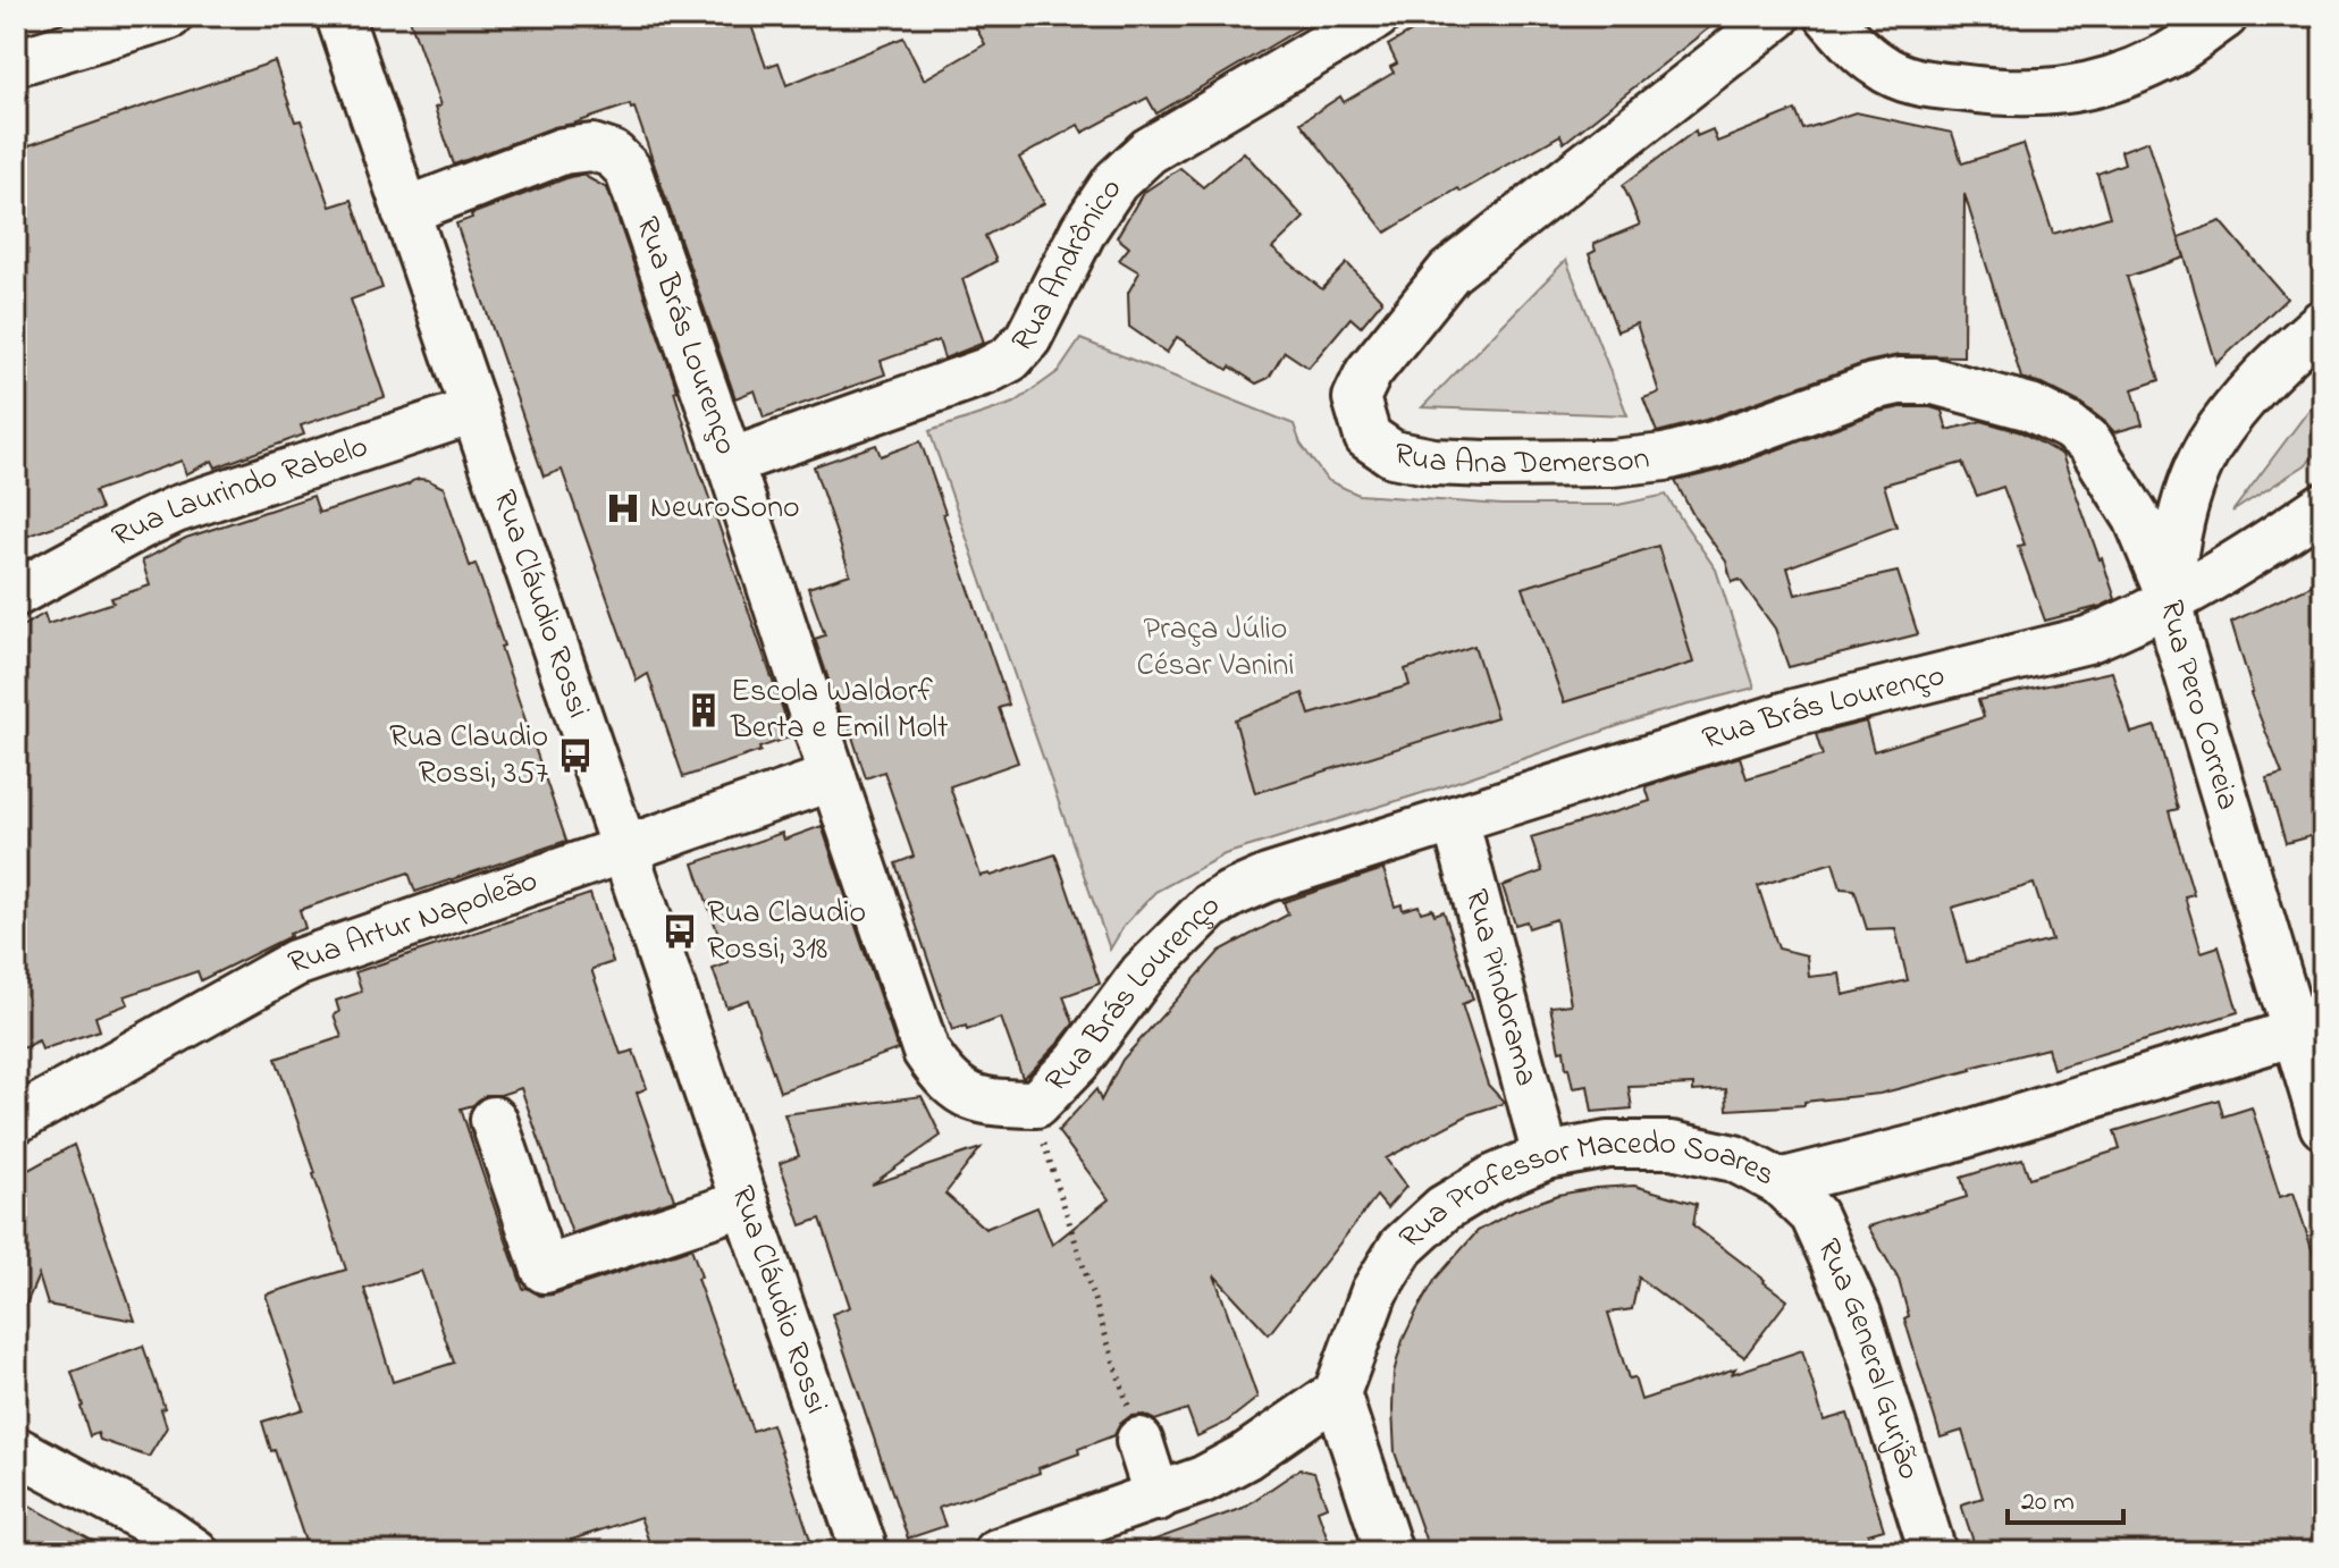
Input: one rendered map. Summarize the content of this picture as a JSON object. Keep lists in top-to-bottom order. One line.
{"streets":{"street":["Rua Andrônico","Rua Brás Lourenço","Rua Ana Demerson","Rua Laurindo Rabelo","Rua Cláudio Rossi","Rua Pero Correia","Rua Artur Napoleão","Rua Pindorama","Rua Professor Macedo Soares","Rua General Gurjão"]},"crossings":[["Rua Andrônico","Rua Brás Lourenço"],["Rua Brás Lourenço","Rua Ana Demerson"],["Rua Brás Lourenço","Rua Cláudio Rossi"],["Rua Brás Lourenço","Rua Pero Correia"],["Rua Brás Lourenço","Rua Artur Napoleão"],["Rua Brás Lourenço","Rua Pindorama"],["Rua Ana Demerson","Rua Pero Correia"],["Rua Laurindo Rabelo","Rua Cláudio Rossi"],["Rua Cláudio Rossi","Rua Artur Napoleão"],["Rua Pero Correia","Rua Professor Macedo Soares"],["Rua Pindorama","Rua Professor Macedo Soares"],["Rua Professor Macedo Soares","Rua General Gurjão"]],"parks":["Praça Júlio César Vanini"],"places":{"hospital":["NeuroSono"],"building":["Escola Waldorf Berta e Emil Molt"],"bus stop":["Rua Claudio Rossi, 357","Rua Claudio Rossi, 318"]},"scale_bar":"20 m"}
